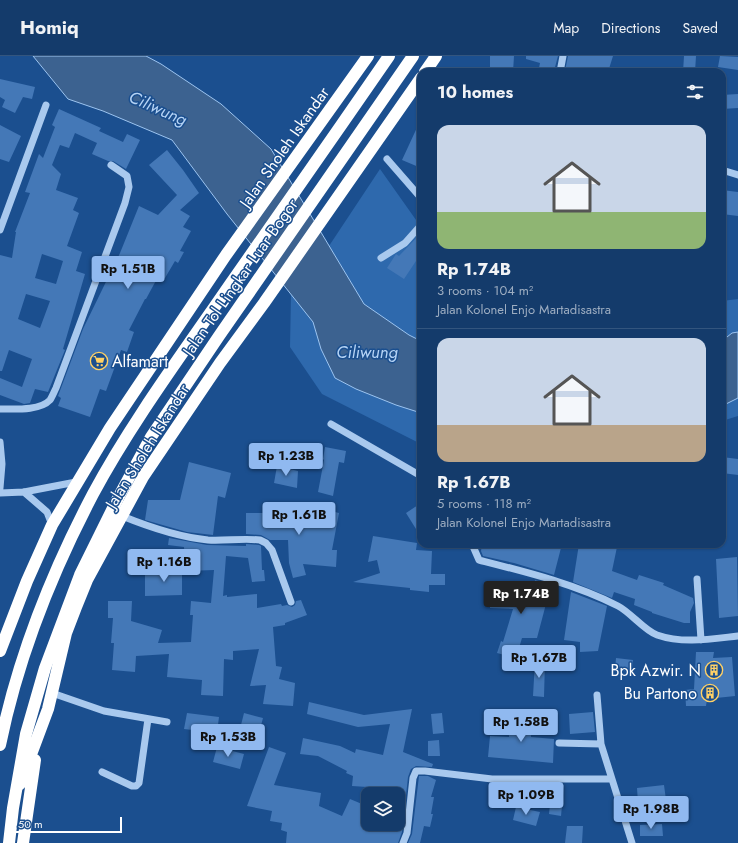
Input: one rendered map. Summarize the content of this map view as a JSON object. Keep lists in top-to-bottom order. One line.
{"streets":{"highway":["Jalan Sholeh Iskandar","Jalan Tol Lingkar Luar Bogor"]},"water":["Ciliwung"],"places":{"supermarket":["Alfamart"],"building":["Bpk Azwir. N","Bu Partono"]},"scale_bar":"50 m","page":{"header":"Homiq","nav":["Map","Directions","Saved"],"heading":"10 homes","list":[{"name":"Rp 1.74B","note":"3 rooms · 104 m² · Jalan Kolonel Enjo Martadisastra"},{"name":"Rp 1.67B","note":"5 rooms · 118 m² · Jalan Kolonel Enjo Martadisastra"}],"price":["Rp 1.51B","Rp 1.23B","Rp 1.61B","Rp 1.16B","Rp 1.74B","Rp 1.67B","Rp 1.58B","Rp 1.53B","Rp 1.09B","Rp 1.98B"],"scale":"50 m"}}
